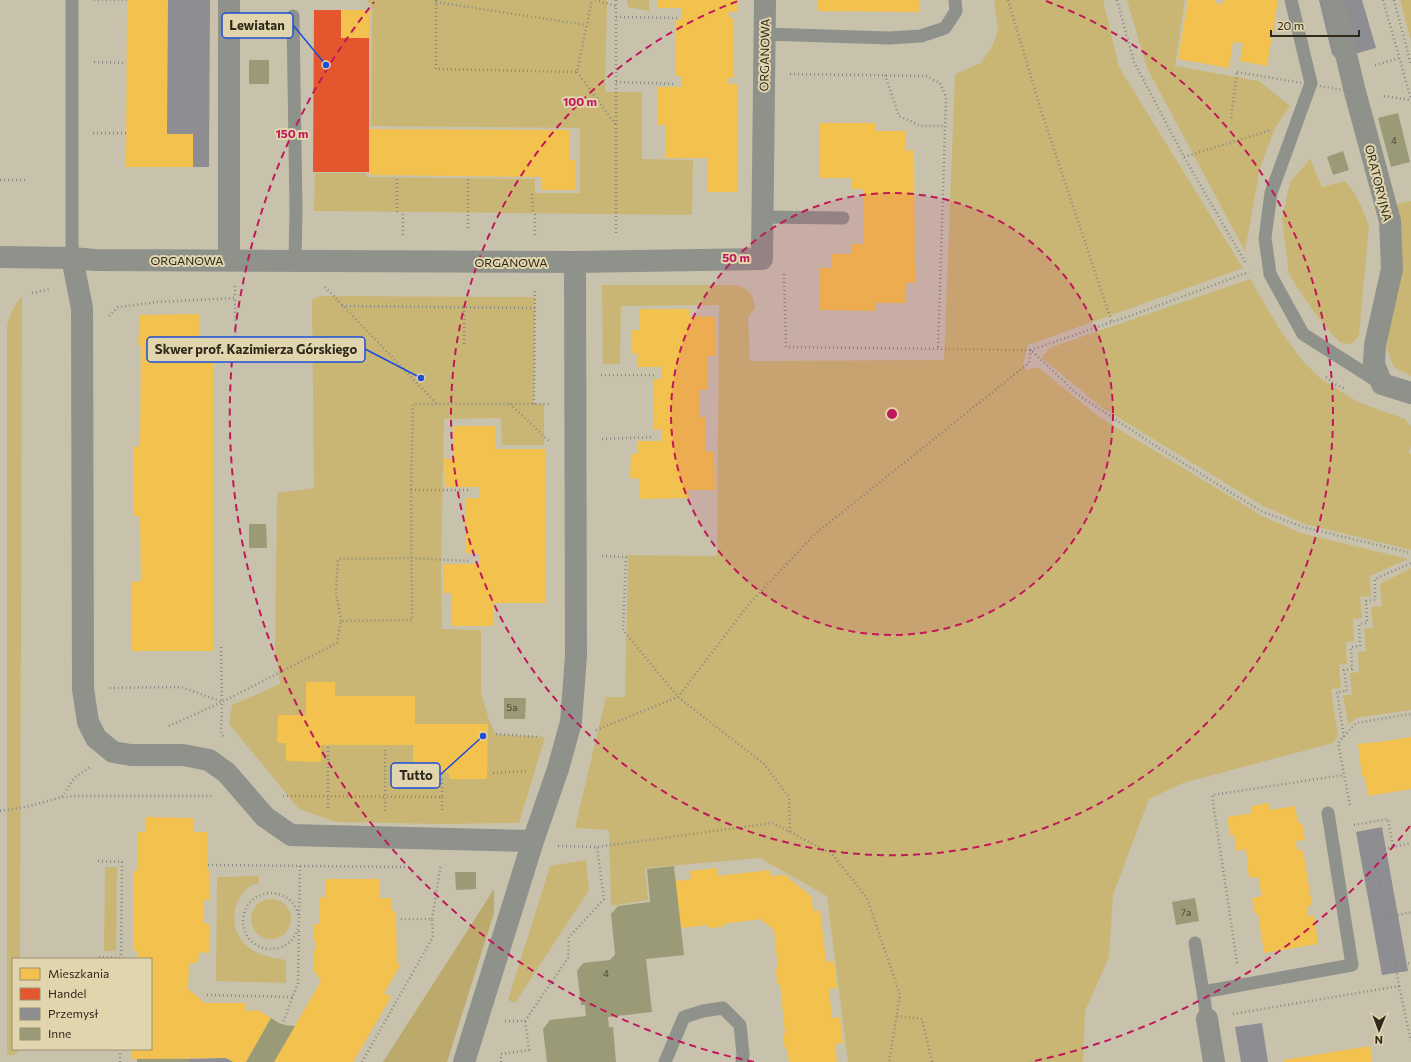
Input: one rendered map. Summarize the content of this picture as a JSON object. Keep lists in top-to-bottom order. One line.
{"streets":{"street":["ORGANOWA","ORATORYJNA"]},"places":["Lewiatan","Skwer prof. Kazimierza Górskiego","Tutto"],"house_numbers":["4","5a","7a","4"],"legend":["Mieszkania","Handel","Przemysł","Inne"],"scale_bar":"20 m","north":"bottom","rings":["100 m","150 m","50 m"]}
